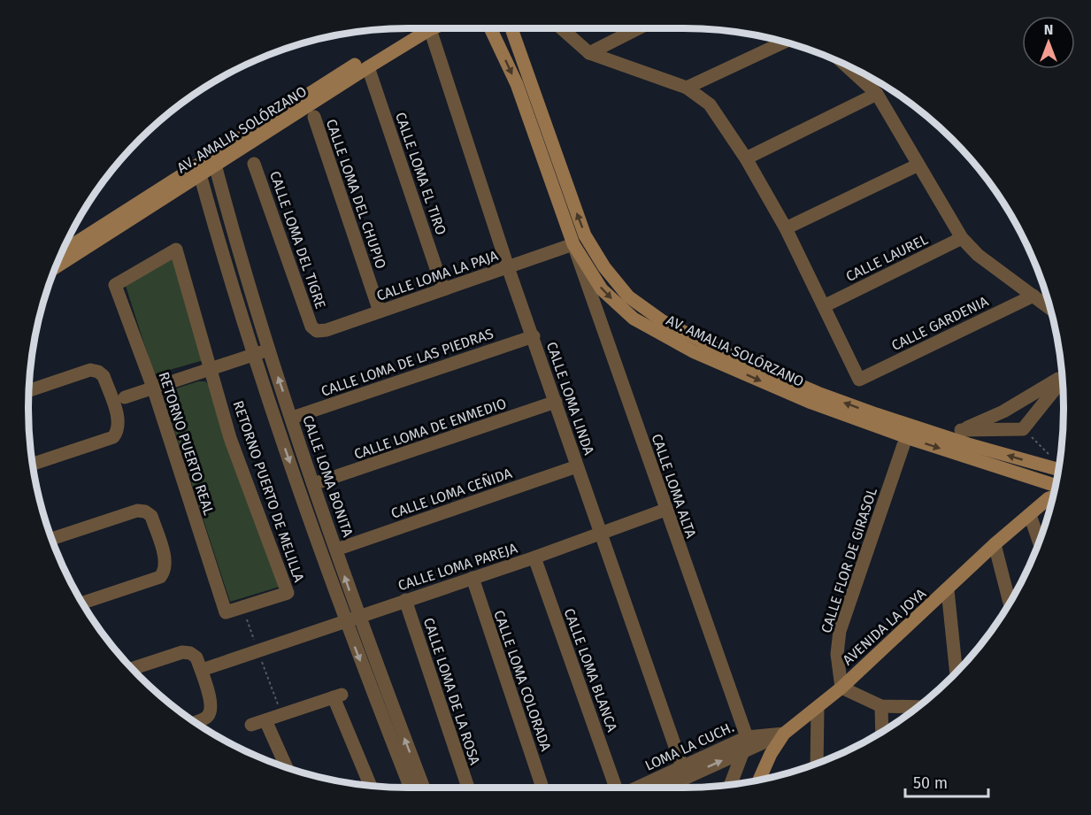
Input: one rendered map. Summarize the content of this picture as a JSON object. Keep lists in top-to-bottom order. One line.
{"streets":{"main road":["AV. AMALIA SOLÓRZANO","AVENIDA LA JOYA"],"street":["CALLE LOMA EL TIRO","CALLE LOMA DEL CHUPIO","CALLE LOMA DEL TIGRE","CALLE LAUREL","CALLE LOMA LA PAJA","CALLE GARDENIA","CALLE LOMA DE LAS PIEDRAS","CALLE LOMA LINDA","CALLE LOMA DE ENMEDIO","RETORNO PUERTO REAL","CALLE LOMA BONITA","CALLE LOMA ALTA","RETORNO PUERTO DE MELILLA","CALLE LOMA CEÑIDA","CALLE FLOR DE GIRASOL","CALLE LOMA PAREJA","CALLE LOMA BLANCA","CALLE LOMA COLORADA","CALLE LOMA DE LA ROSA","LOMA LA CUCH."]},"crossings":[["AV. AMALIA SOLÓRZANO","CALLE LOMA EL TIRO"],["AV. AMALIA SOLÓRZANO","CALLE LOMA LA PAJA"],["AV. AMALIA SOLÓRZANO","CALLE LOMA BONITA"],["AV. AMALIA SOLÓRZANO","CALLE LOMA ALTA"],["CALLE LOMA EL TIRO","CALLE LOMA LA PAJA"],["CALLE LOMA DEL CHUPIO","CALLE LOMA LA PAJA"],["CALLE LOMA DEL TIGRE","CALLE LOMA LA PAJA"],["CALLE LAUREL","CALLE GARDENIA"],["CALLE LOMA LA PAJA","CALLE LOMA LINDA"],["CALLE LOMA LA PAJA","CALLE LOMA ALTA"],["CALLE LOMA DE LAS PIEDRAS","CALLE LOMA LINDA"],["CALLE LOMA DE LAS PIEDRAS","CALLE LOMA BONITA"],["CALLE LOMA LINDA","CALLE LOMA DE ENMEDIO"],["CALLE LOMA LINDA","CALLE LOMA CEÑIDA"],["CALLE LOMA LINDA","CALLE LOMA PAREJA"],["CALLE LOMA LINDA","LOMA LA CUCH."],["CALLE LOMA DE ENMEDIO","CALLE LOMA BONITA"],["RETORNO PUERTO REAL","RETORNO PUERTO DE MELILLA"],["CALLE LOMA BONITA","CALLE LOMA CEÑIDA"],["CALLE LOMA BONITA","CALLE LOMA PAREJA"],["CALLE LOMA ALTA","CALLE LOMA PAREJA"],["CALLE LOMA ALTA","LOMA LA CUCH."],["CALLE FLOR DE GIRASOL","AVENIDA LA JOYA"],["CALLE LOMA PAREJA","CALLE LOMA BLANCA"],["CALLE LOMA PAREJA","CALLE LOMA COLORADA"],["CALLE LOMA PAREJA","CALLE LOMA DE LA ROSA"],["AVENIDA LA JOYA","LOMA LA CUCH."]],"scale_bar":"50 m","north":"top"}
